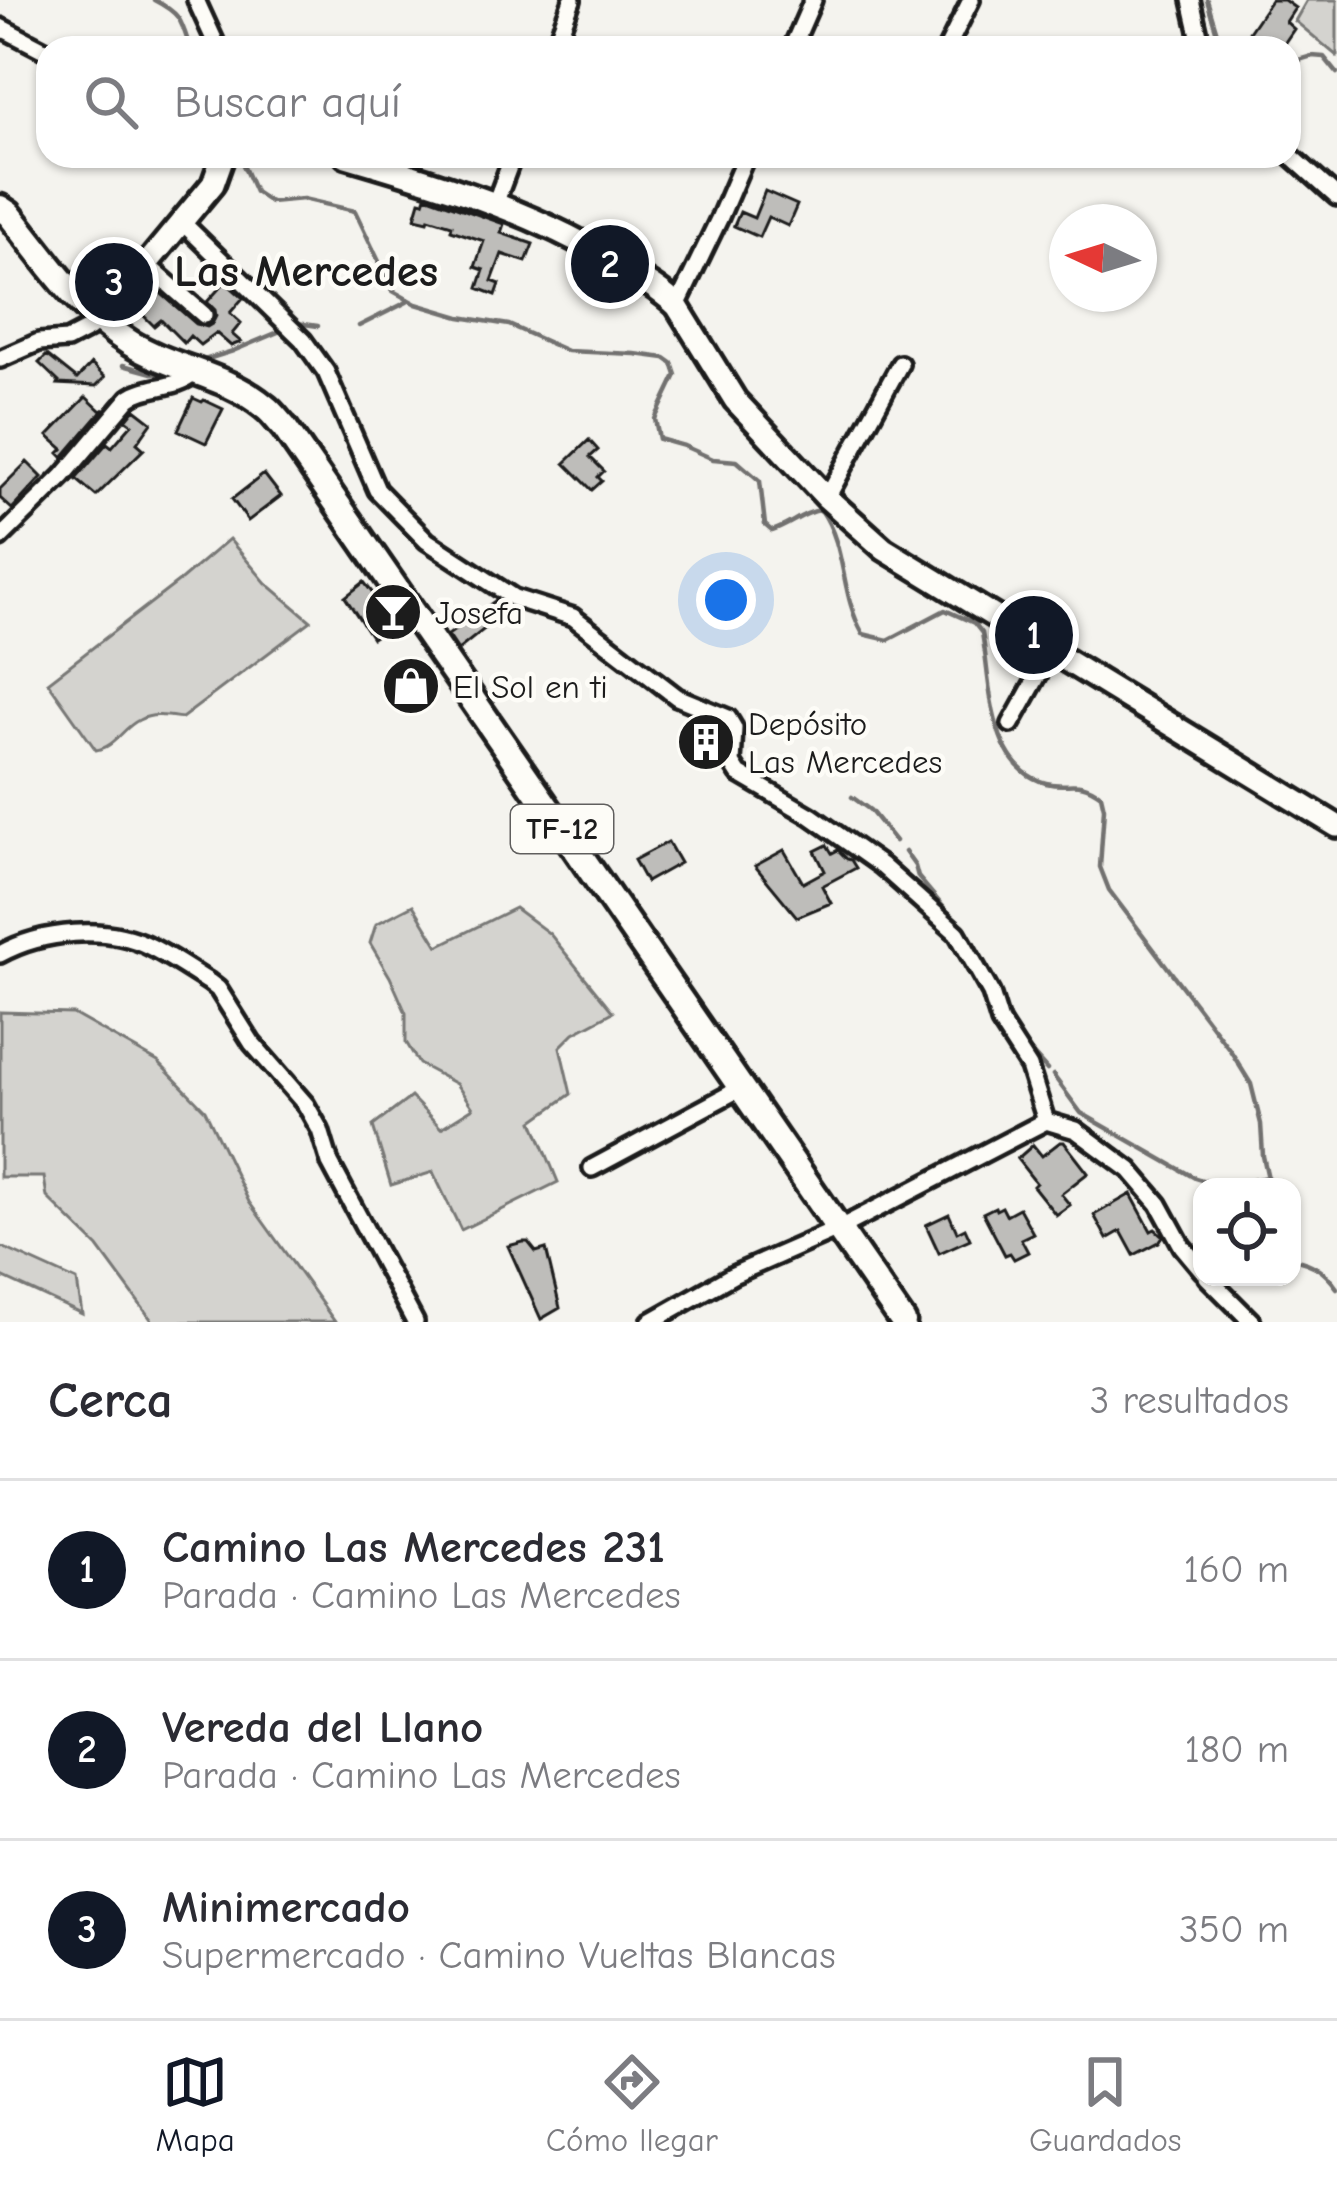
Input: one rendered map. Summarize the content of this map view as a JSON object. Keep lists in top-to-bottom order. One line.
{"streets":{"main road":["TF-12"]},"districts":["Las Mercedes"],"places":{"bar":["Josefa"],"shop":["El Sol en ti"],"building":["Depósito Las Mercedes"]},"north":"left","page":{"search":"Buscar aquí","pins":["2","3","1"],"heading":["Cerca","3 resultados"],"list":[{"mark":"1","name":"Camino Las Mercedes 231","note":"Parada · Camino Las Mercedes","value":"160 m"},{"mark":"2","name":"Vereda del Llano","note":"Parada · Camino Las Mercedes","value":"180 m"},{"mark":"3","name":"Minimercado","note":"Supermercado · Camino Vueltas Blancas","value":"350 m"}],"nav":["Mapa","Cómo llegar","Guardados"]}}
